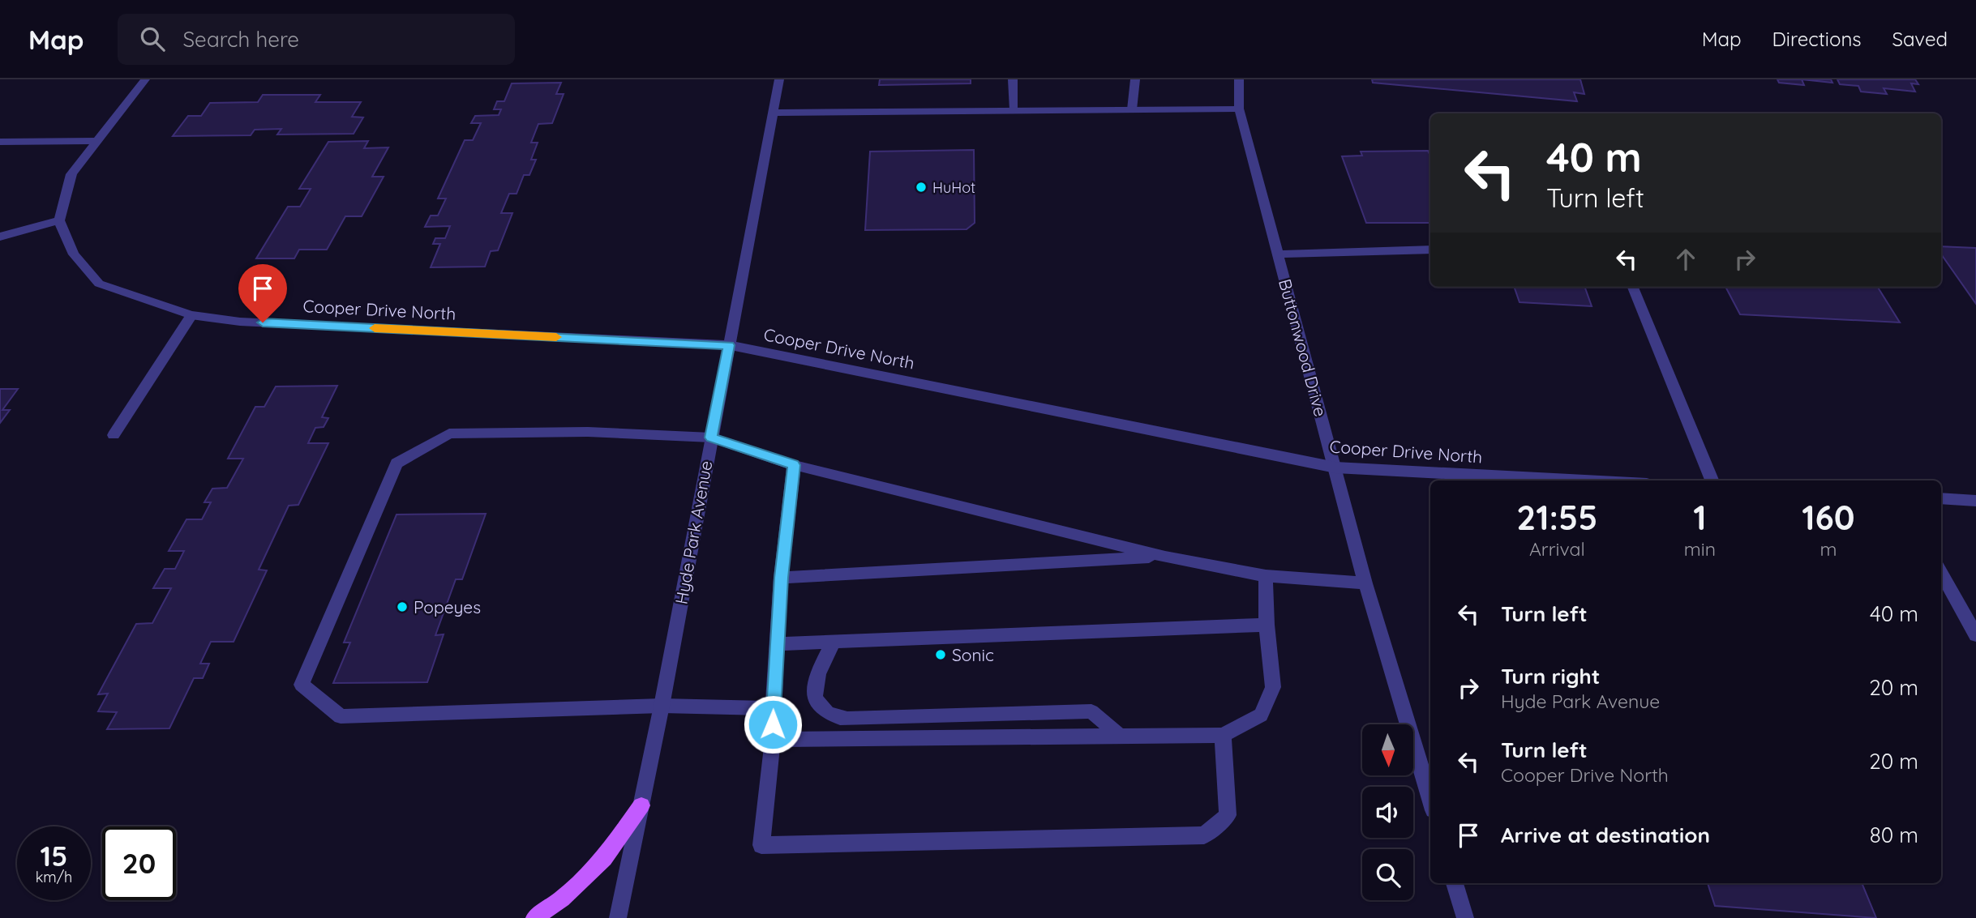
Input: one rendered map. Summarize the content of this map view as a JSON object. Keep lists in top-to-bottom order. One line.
{"streets":{"street":["Cooper Drive North","Buttonwood Drive","Hyde Park Avenue"]},"crossings":[["Cooper Drive North","Buttonwood Drive"],["Cooper Drive North","Hyde Park Avenue"]],"places":["HuHot","Popeyes","Sonic"],"north":"bottom","page":{"header":"Map","search":"Search here","nav":["Map","Directions","Saved"],"turn":["40 m","Turn left"],"eta":["21:55","Arrival","1","min","160","m"],"list":[{"name":"Turn left","value":"40 m"},{"name":"Turn right","note":"Hyde Park Avenue","value":"20 m"},{"name":"Turn left","note":"Cooper Drive North","value":"20 m"},{"name":"Arrive at destination","value":"80 m"}],"speed":"15 km/h","limit":"20"}}
